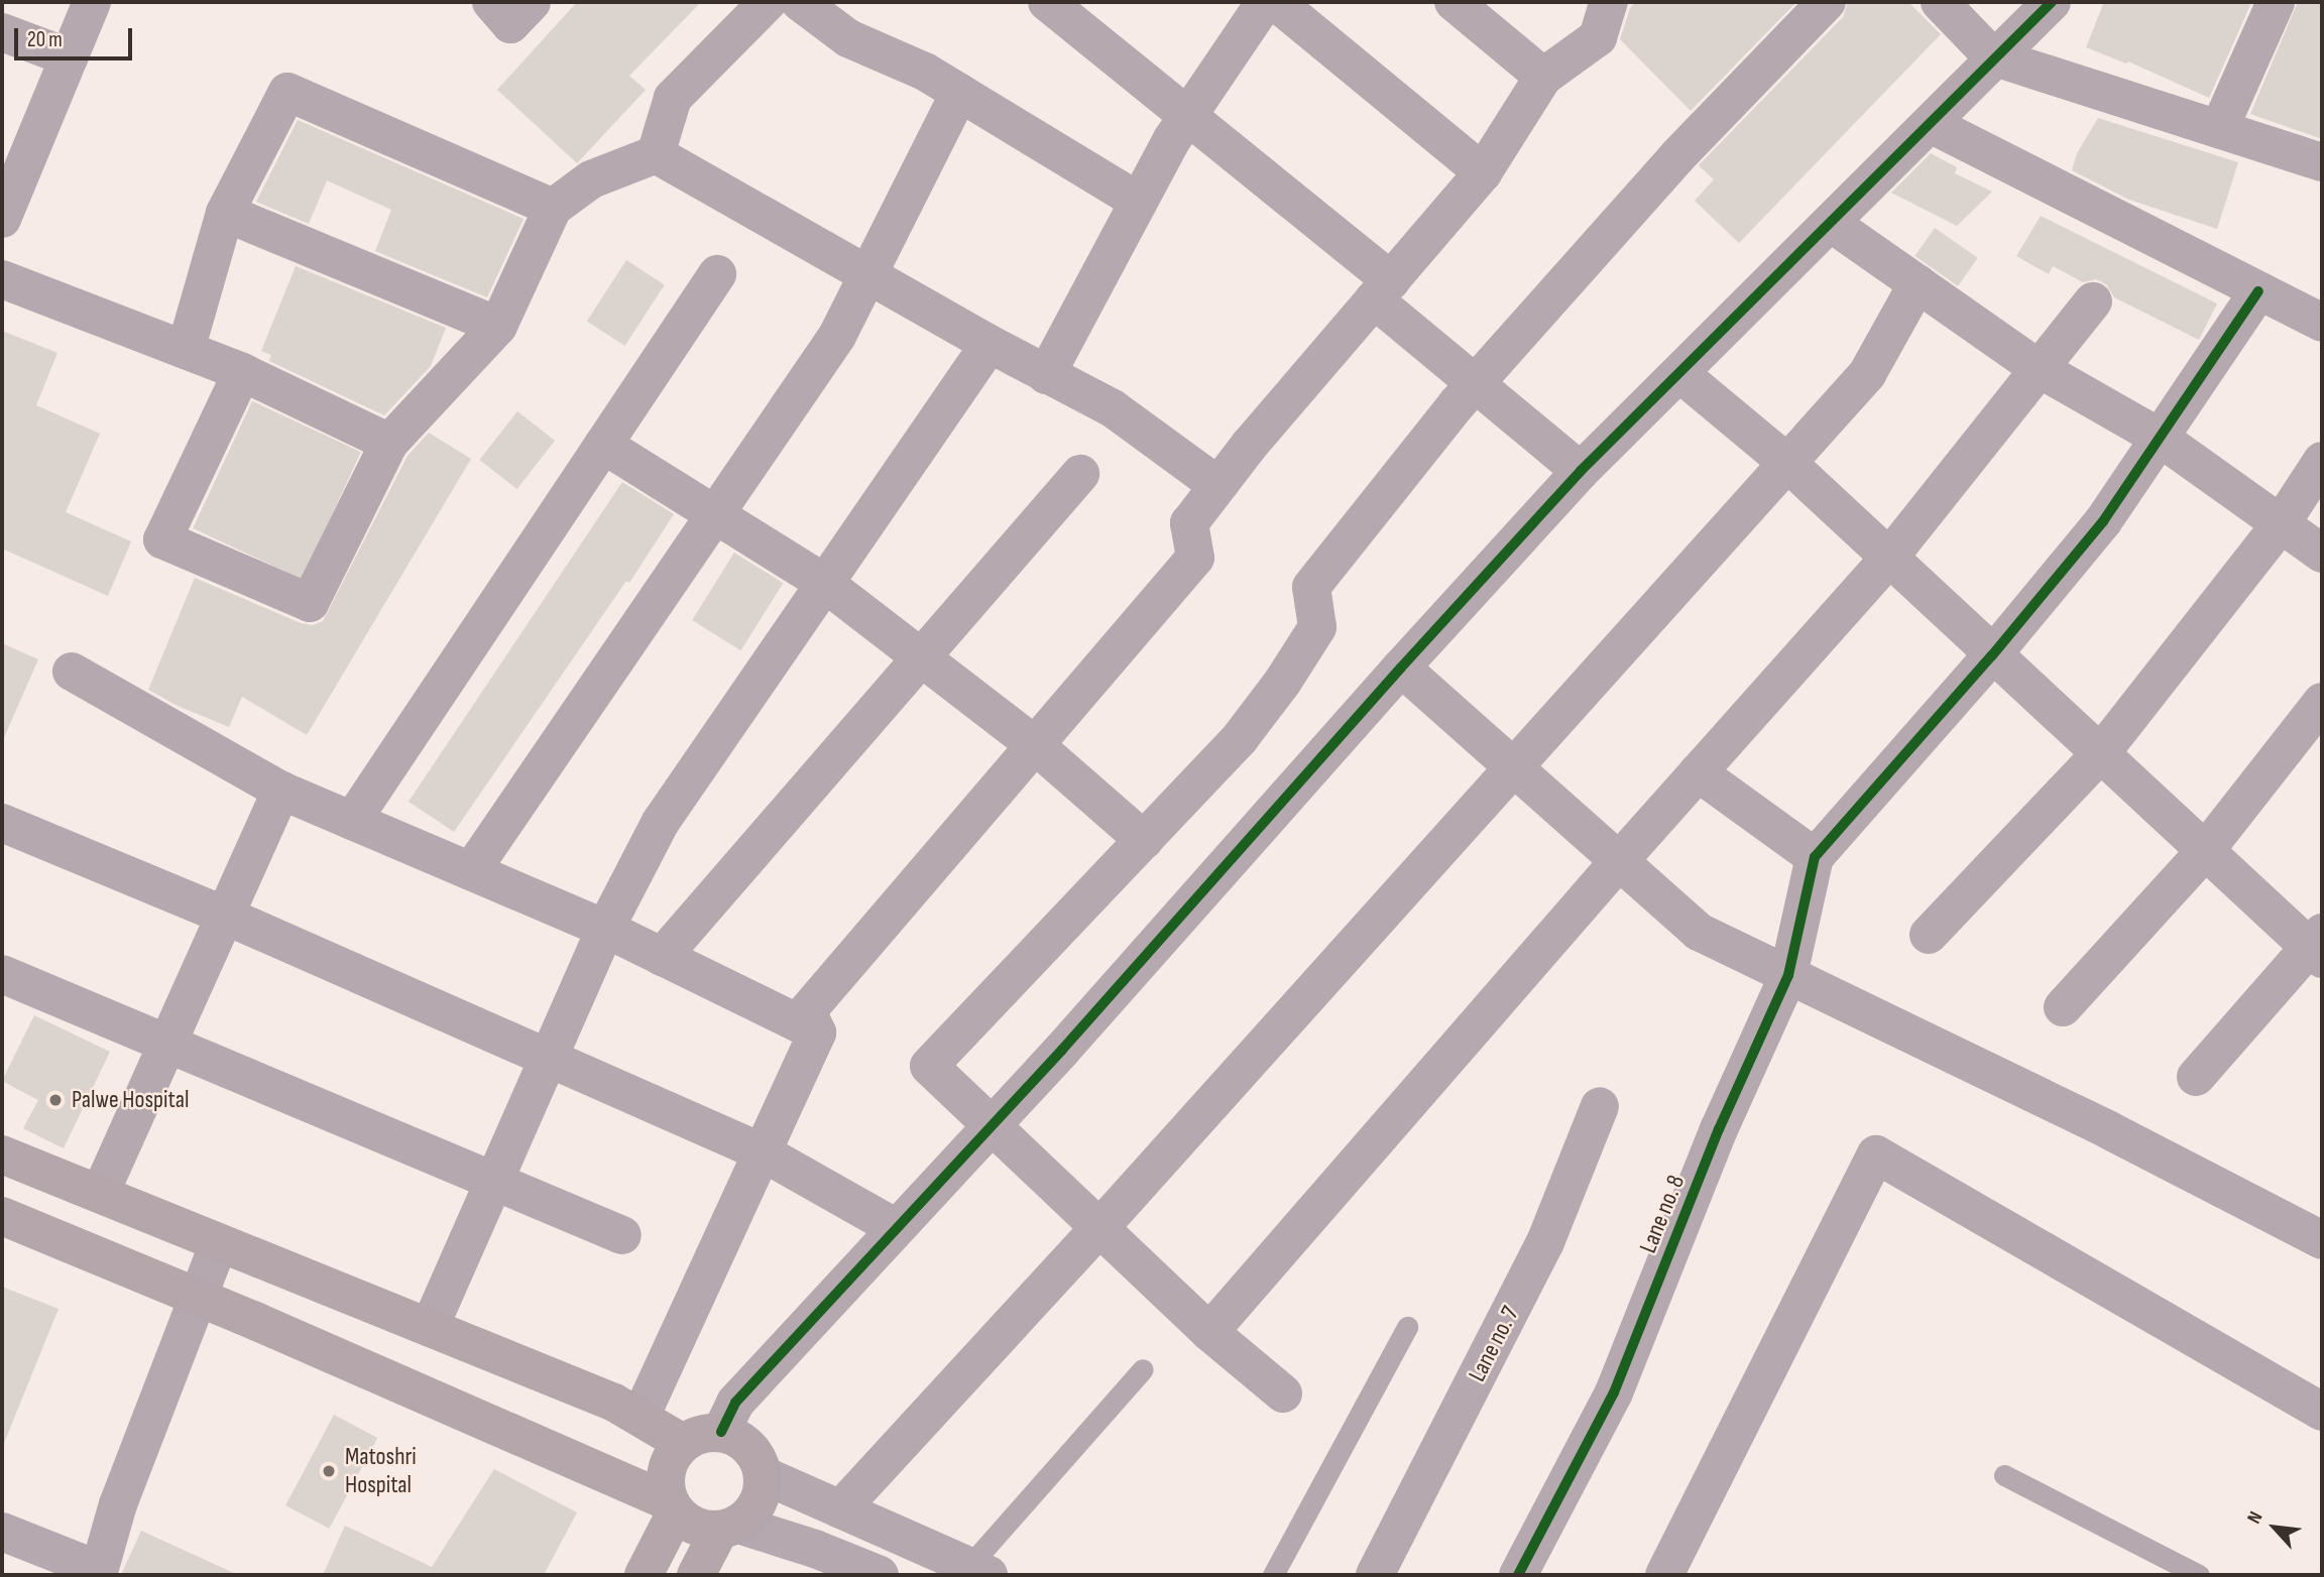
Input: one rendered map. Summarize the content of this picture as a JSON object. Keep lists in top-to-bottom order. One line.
{"streets":{"street":["Lane no. 8","Lane no. 7"]},"places":["Palwe Hospital","Matoshri Hospital"],"scale_bar":"20 m","north":"top left"}
